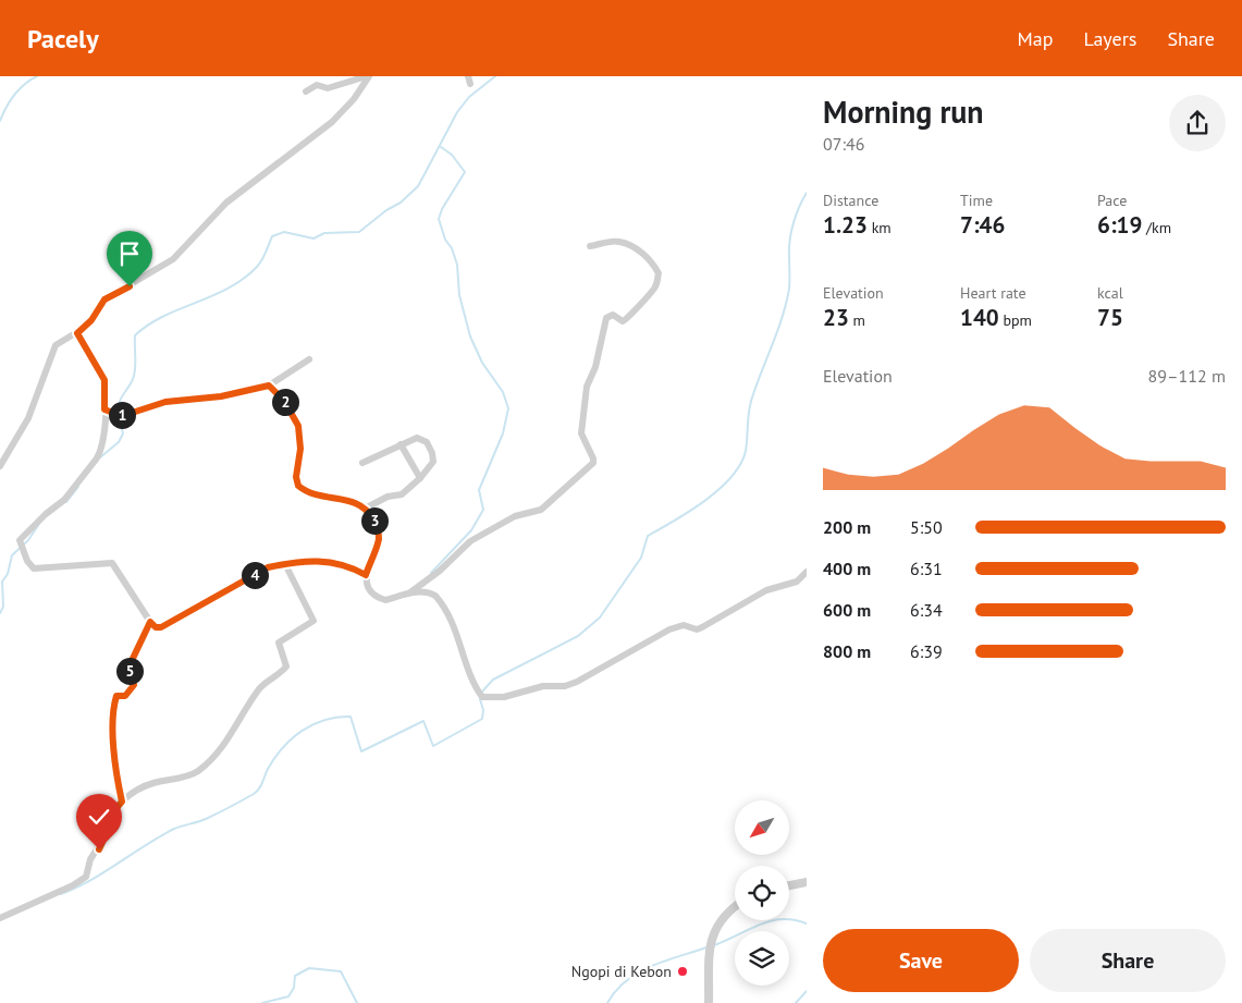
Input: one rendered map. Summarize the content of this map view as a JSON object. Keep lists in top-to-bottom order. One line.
{"places":["Ngopi di Kebon"],"north":"bottom left","page":{"header":"Pacely","nav":["Map","Layers","Share"],"heading":["Morning run","07:46"],"stats":[["Distance","1.23 km"],["Time","7:46"],["Pace","6:19 /km"],["Elevation","23 m"],["Heart rate","140 bpm"],["kcal","75"]],"chart":["Elevation","89–112 m"],"pins":["2","1","3","4","5"],"list":[{"name":"200 m","note":"5:50"},{"name":"400 m","note":"6:31"},{"name":"600 m","note":"6:34"},{"name":"800 m","note":"6:39"}],"buttons":["Save","Share"]}}
